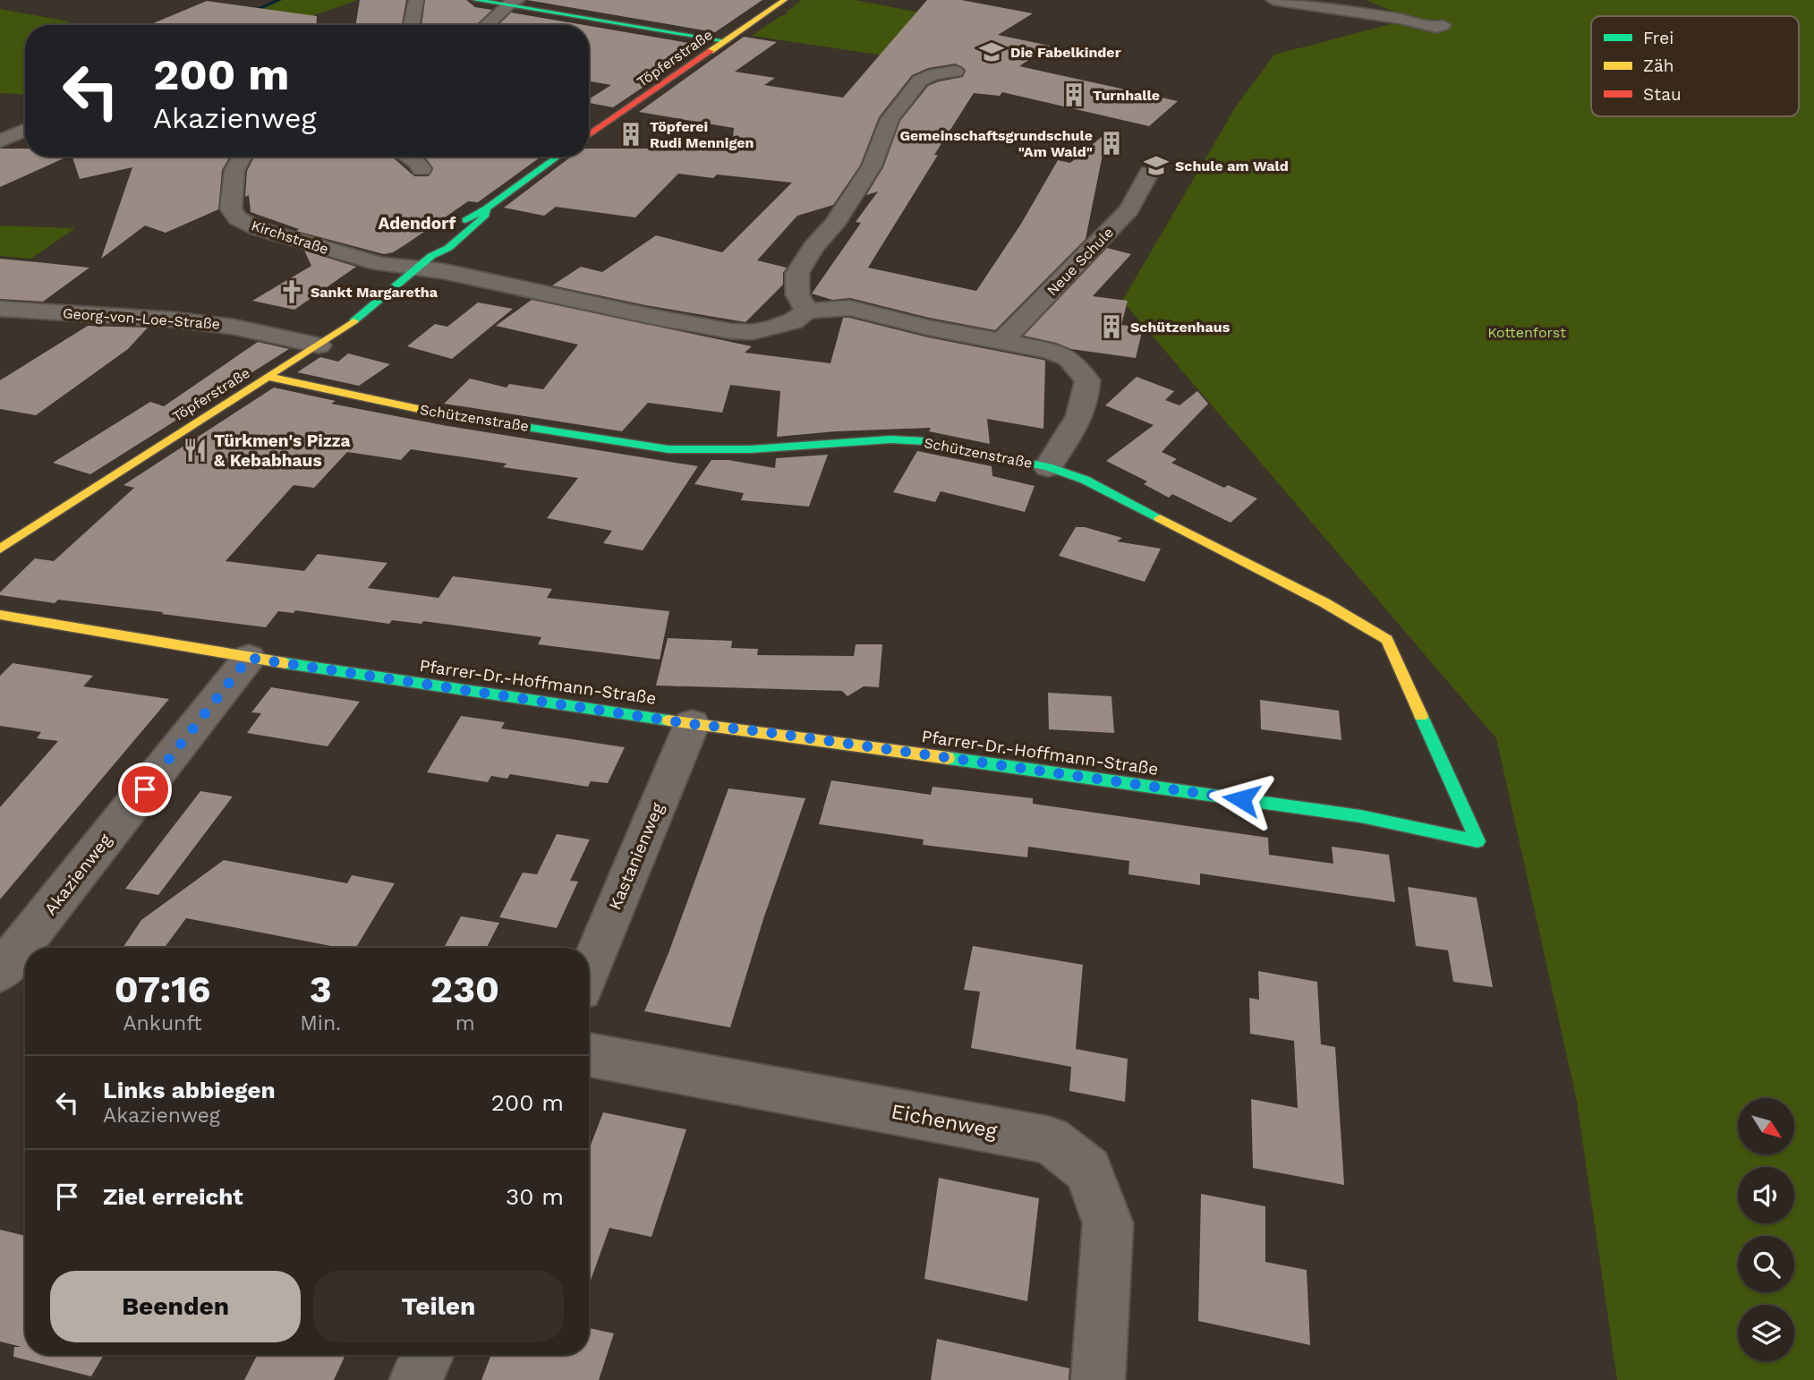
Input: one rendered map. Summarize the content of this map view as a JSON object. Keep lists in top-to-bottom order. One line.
{"streets":{"street":["Töpferstraße","Kirchstraße","Neue Schule","Georg-von-Loe-Straße","Schützenstraße","Pfarrer-Dr.-Hoffmann-Straße","Kastanienweg","Akazienweg","Eichenweg"]},"crossings":[["Töpferstraße","Kirchstraße"],["Töpferstraße","Georg-von-Loe-Straße"],["Töpferstraße","Schützenstraße"],["Kirchstraße","Schützenstraße"],["Neue Schule","Schützenstraße"],["Schützenstraße","Pfarrer-Dr.-Hoffmann-Straße"],["Pfarrer-Dr.-Hoffmann-Straße","Kastanienweg"],["Pfarrer-Dr.-Hoffmann-Straße","Akazienweg"]],"districts":["Adendorf"],"parks":["Kottenforst"],"places":{"school or university":["Die Fabelkinder","Schule am Wald"],"building":["Turnhalle","Töpferei Rudi Mennigen","Gemeinschaftsgrundschule \"Am Wald\"","Schützenhaus"],"church":["Sankt Margaretha"],"restaurant":["Türkmen's Pizza & Kebabhaus"]},"legend":["Frei","Zäh","Stau"],"north":"bottom right","page":{"turn":["200 m","Akazienweg"],"eta":["07:16","Ankunft","3","Min.","230","m"],"list":[{"name":"Links abbiegen","note":"Akazienweg","value":"200 m"},{"name":"Ziel erreicht","value":"30 m"}],"buttons":["Beenden","Teilen"]}}
